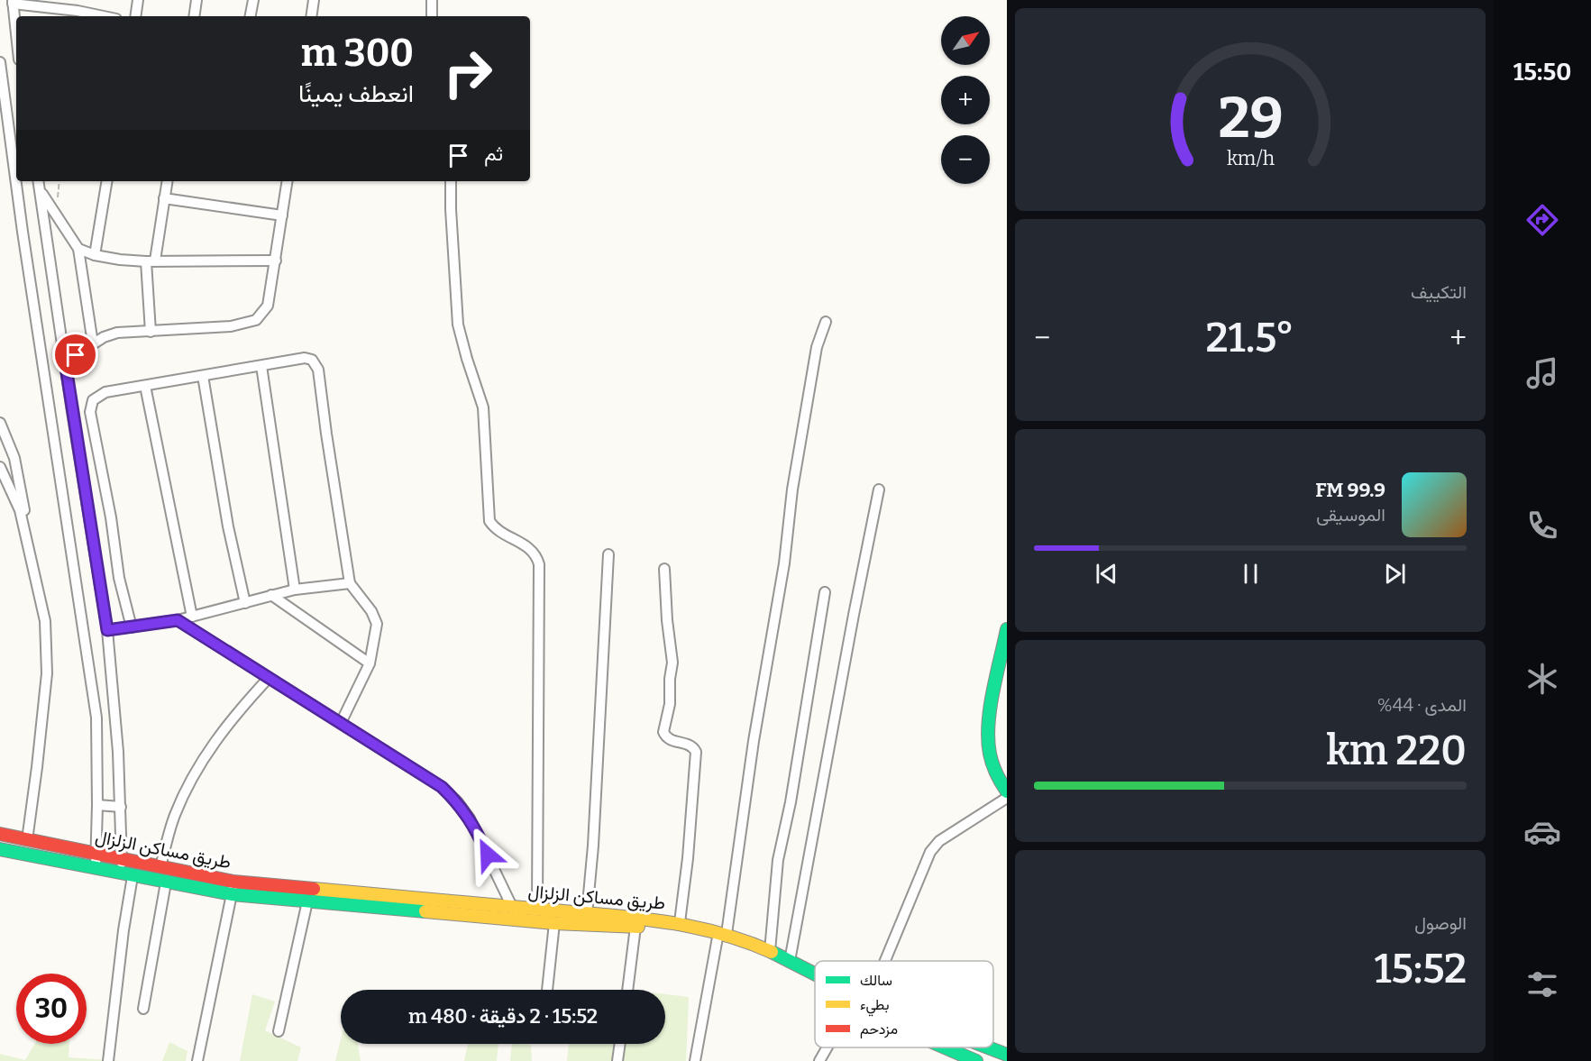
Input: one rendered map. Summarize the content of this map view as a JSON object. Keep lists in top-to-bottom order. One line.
{"streets":{"street":["طريق مساكن الزلزال"]},"legend":["سالك","بطيء","مزدحم"],"north":"top right","page":{"tabs":"15:50","map_buttons":["+","−"],"turn":["300 m","انعطف يمينًا"],"then":"ثم","tile":["التكييف",["المدى · 44%","220 km"],["الوصول","15:52"]],"heat":["−","21.5°","+"],"song":["99.9 FM","الموسيقى"],"limit":"30","trip":"15:52 · 2 دقيقة · 480 m","gauge":["29","km/h"]}}
